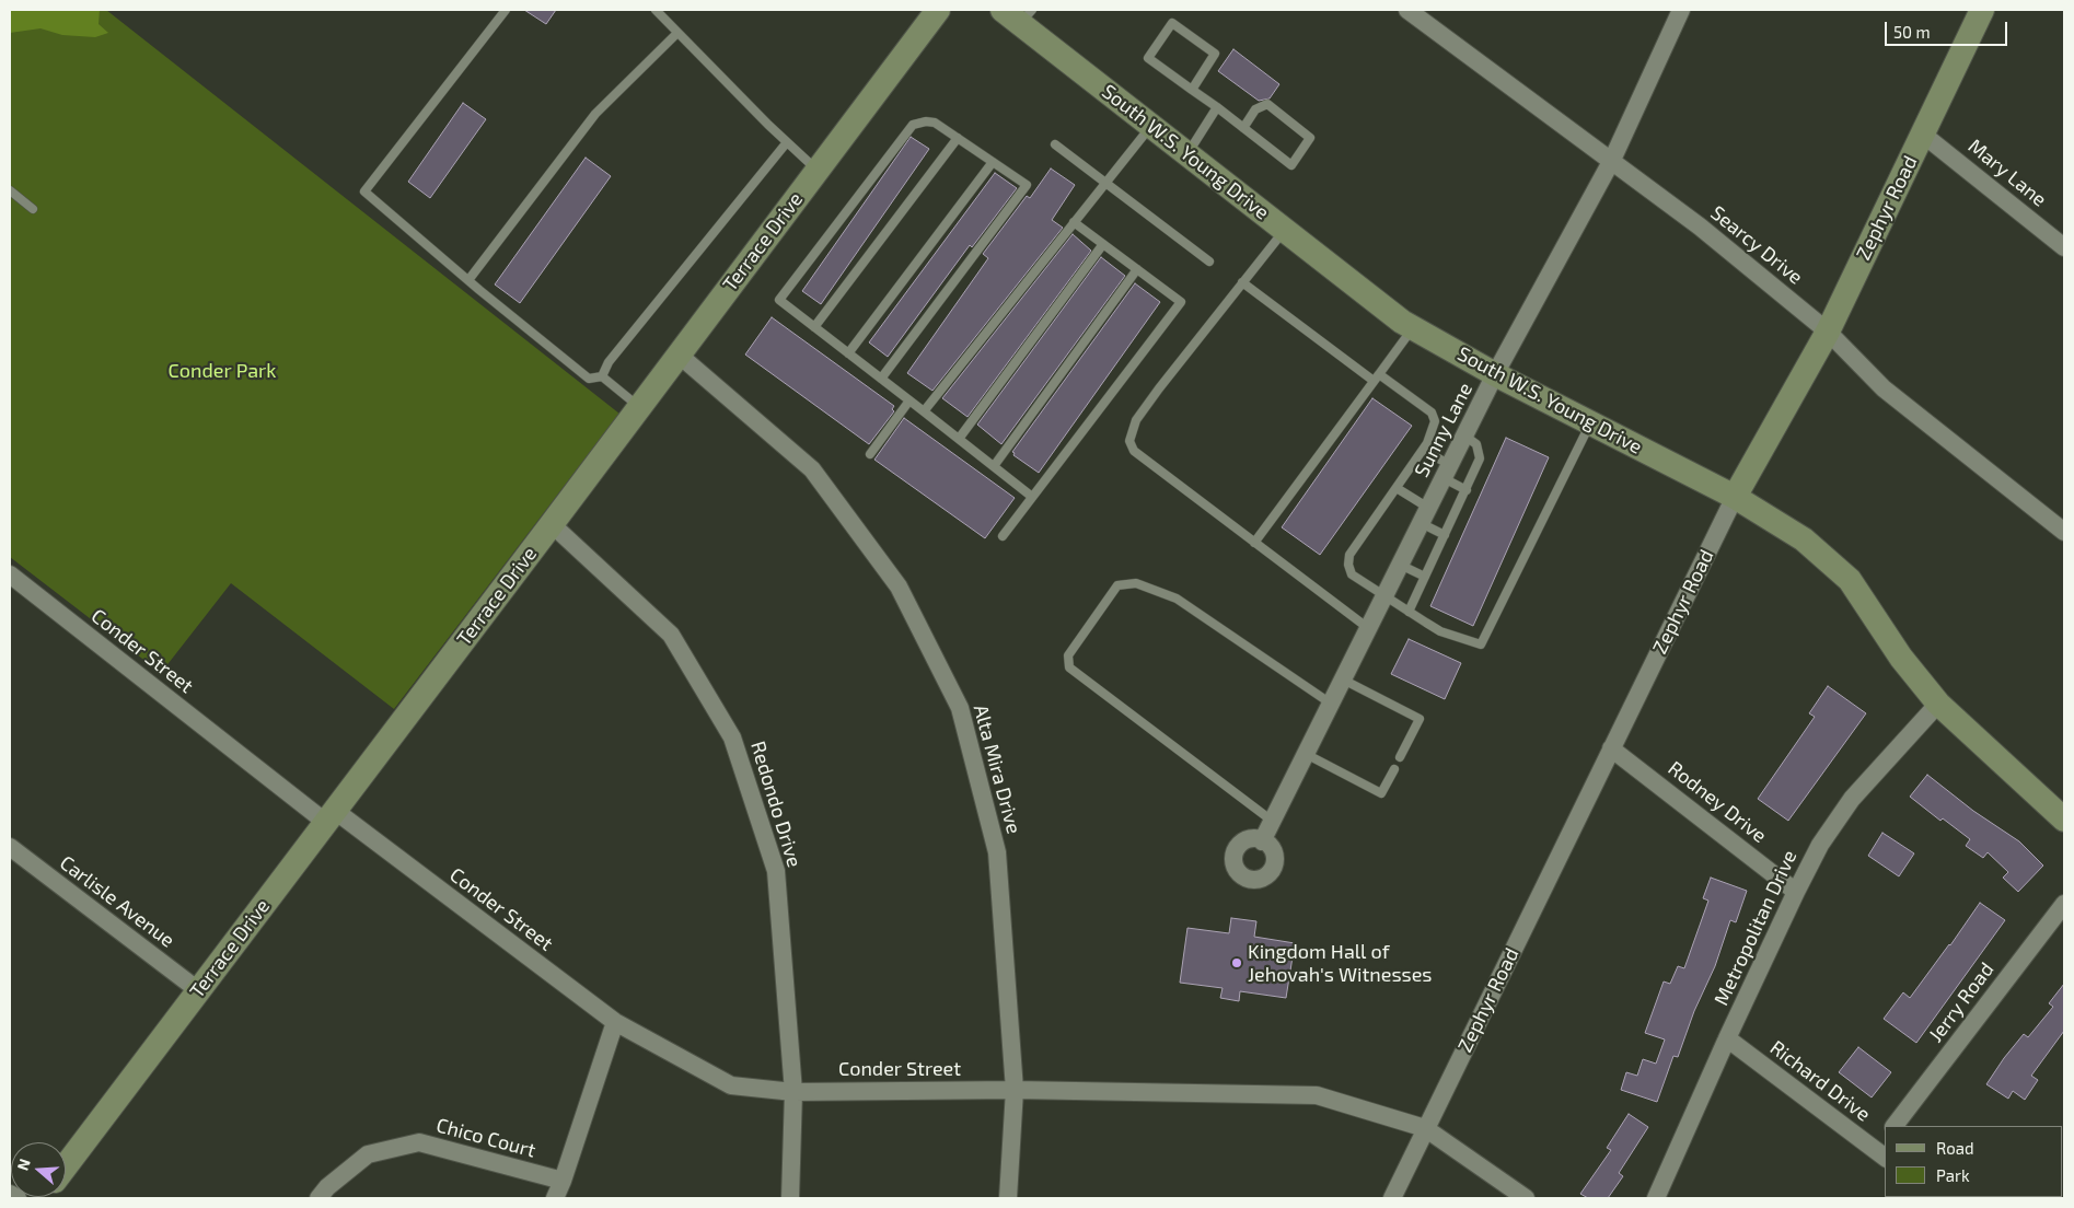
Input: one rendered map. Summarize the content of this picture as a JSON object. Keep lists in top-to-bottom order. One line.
{"streets":{"street":["South W.S. Young Drive","Mary Lane","Zephyr Road","Terrace Drive","Searcy Drive","Sunny Lane","Conder Street","Alta Mira Drive","Rodney Drive","Redondo Drive","Carlisle Avenue","Metropolitan Drive","Jerry Road","Richard Drive","Chico Court"]},"crossings":[["South W.S. Young Drive","Zephyr Road"],["South W.S. Young Drive","Sunny Lane"],["South W.S. Young Drive","Metropolitan Drive"],["Mary Lane","Zephyr Road"],["Zephyr Road","Searcy Drive"],["Zephyr Road","Conder Street"],["Zephyr Road","Rodney Drive"],["Terrace Drive","Conder Street"],["Terrace Drive","Alta Mira Drive"],["Terrace Drive","Redondo Drive"],["Terrace Drive","Carlisle Avenue"],["Searcy Drive","Sunny Lane"],["Conder Street","Alta Mira Drive"],["Conder Street","Redondo Drive"],["Rodney Drive","Metropolitan Drive"],["Metropolitan Drive","Richard Drive"]],"parks":["Conder Park"],"places":["Kingdom Hall of Jehovah's Witnesses"],"legend":["Road","Park"],"scale_bar":"50 m","north":"left"}
